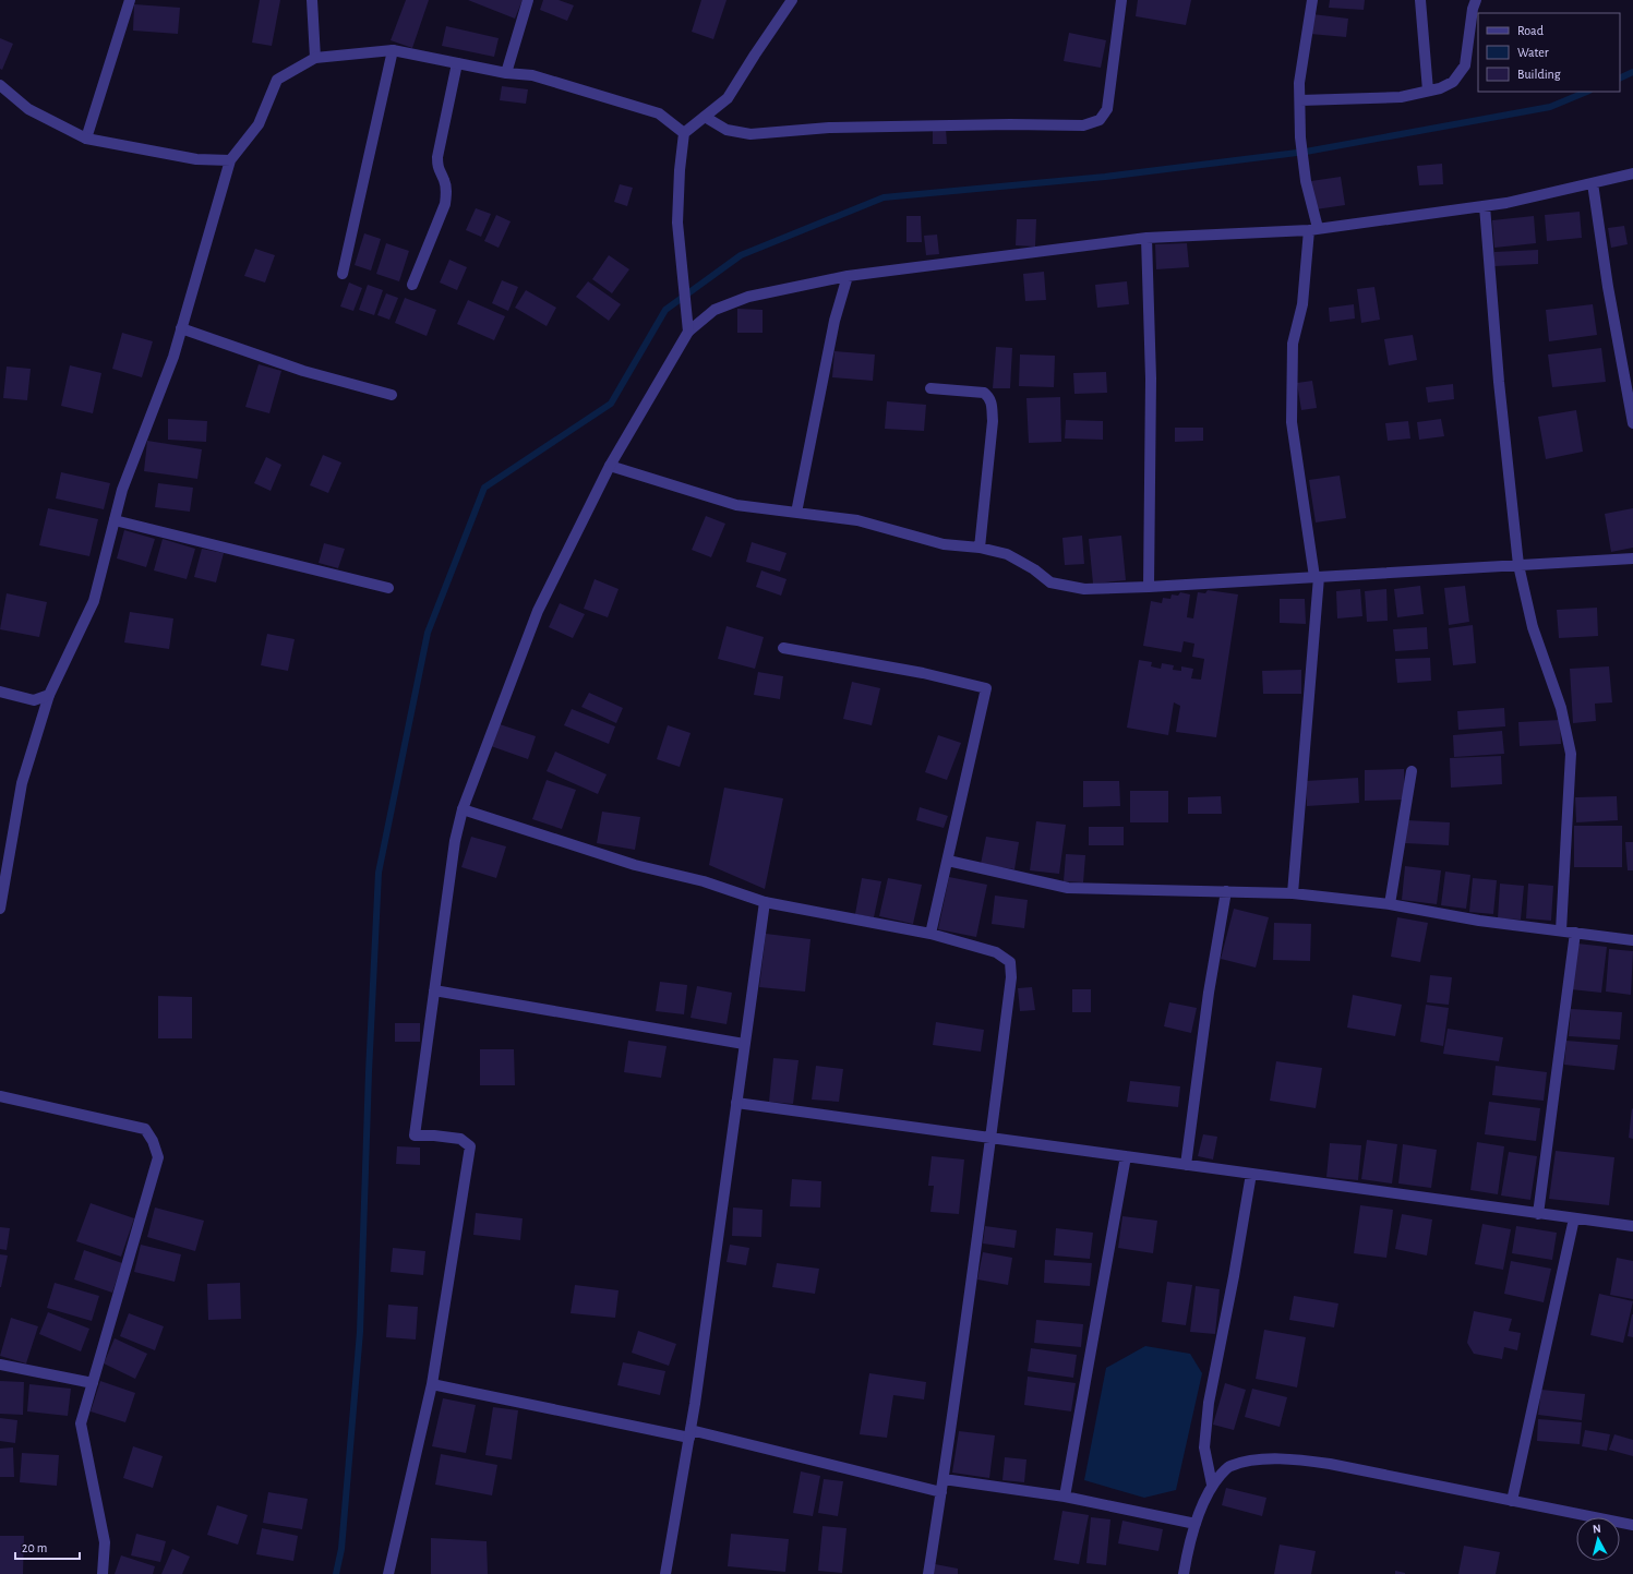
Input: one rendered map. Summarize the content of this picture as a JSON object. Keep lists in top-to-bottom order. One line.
{"legend":["Road","Water","Building"],"scale_bar":"20 m","north":"top"}
